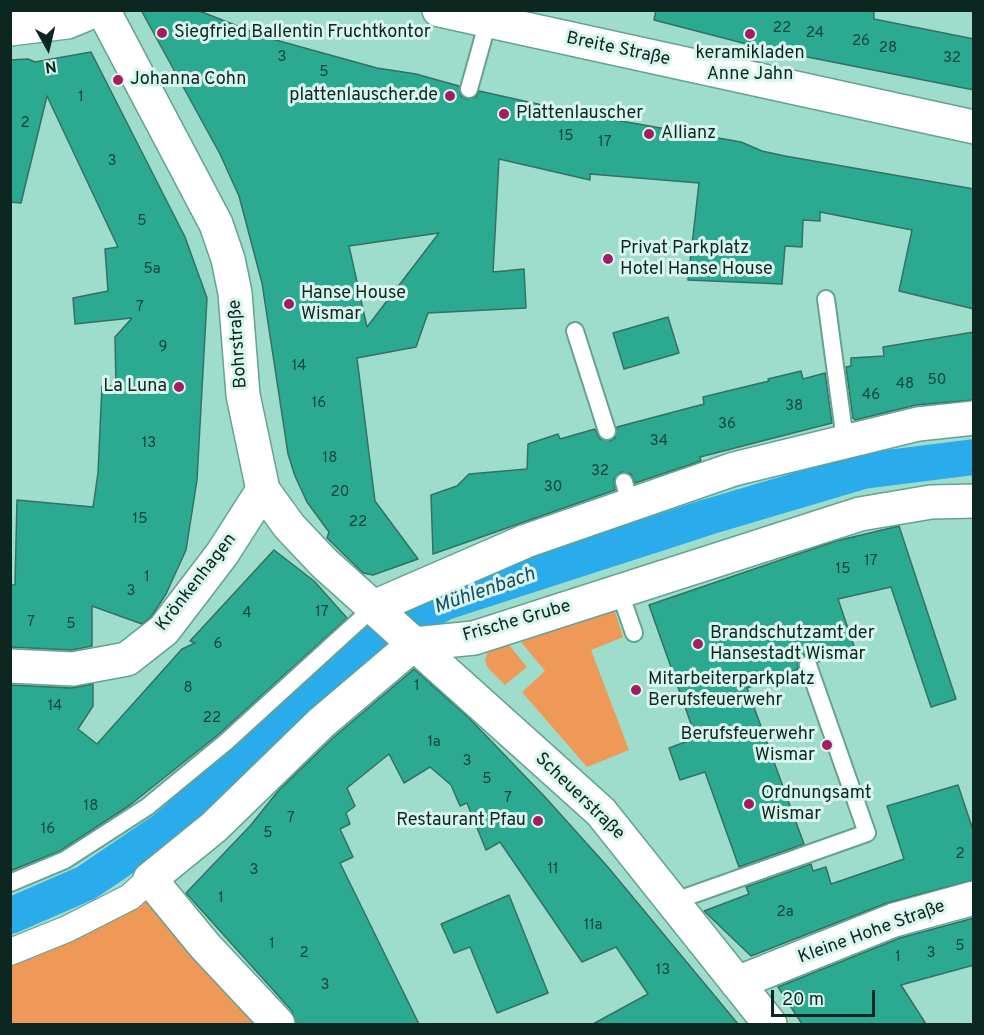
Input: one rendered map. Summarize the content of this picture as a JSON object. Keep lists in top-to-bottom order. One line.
{"streets":{"street":["Breite Straße","Bohrstraße","Krönkenhagen","Frische Grube","Scheuerstraße","Kleine Hohe Straße"]},"crossings":[["Bohrstraße","Krönkenhagen"],["Bohrstraße","Frische Grube"],["Bohrstraße","Scheuerstraße"],["Frische Grube","Scheuerstraße"],["Scheuerstraße","Kleine Hohe Straße"]],"water":["Mühlenbach"],"places":["Siegfried Ballentin Fruchtkontor","keramikladen Anne Jahn","Johanna Cohn","plattenlauscher.de","Plattenlauscher","Allianz","Privat Parkplatz Hotel Hanse House","Hanse House Wismar","La Luna","Brandschutzamt der Hansestadt Wismar","Mitarbeiterparkplatz Berufsfeuerwehr","Berufsfeuerwehr Wismar","Ordnungsamt Wismar","Restaurant Pfau"],"house_numbers":["22","24","26","28","3","32","5","1","2","15","17","3","5","5a","7","9","14","50","48","46","16","38","36","34","13","18","32","30","20","15","22","17","15","1","3","17","4","7","5","6","1","8","14","22","1a","3","5","7","18","7","16","5","2","11","3","1","2a","11a","1","5","2","3","1","13","3"],"scale_bar":"20 m","north":"bottom"}
